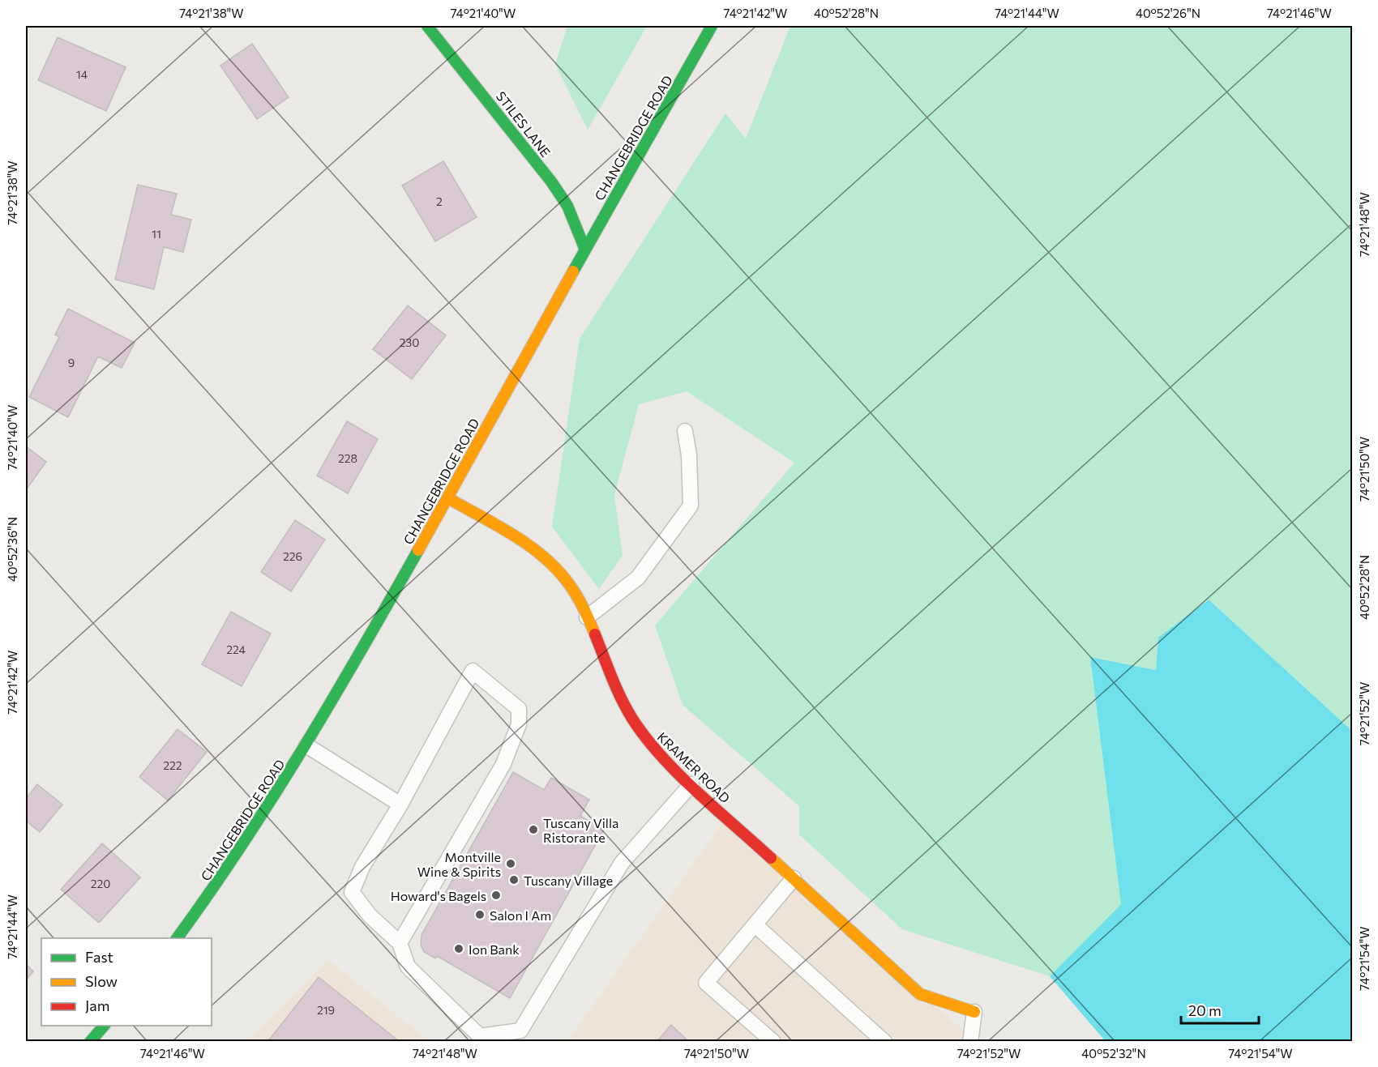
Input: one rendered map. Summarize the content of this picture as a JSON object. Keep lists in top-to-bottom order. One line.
{"streets":{"main road":["STILES LANE","CHANGEBRIDGE ROAD","KRAMER ROAD"]},"crossings":[["STILES LANE","CHANGEBRIDGE ROAD"],["CHANGEBRIDGE ROAD","KRAMER ROAD"]],"places":["Tuscany Villa Ristorante","Montville Wine & Spirits","Tuscany Village","Howard's Bagels","Salon I Am","Ion Bank"],"house_numbers":["14","2","11","230","9","228","226","224","222","220","219"],"legend":["Fast","Slow","Jam"],"scale_bar":"20 m","coordinates":["74°21'38\"W","74°21'40\"W","74°21'42\"W","40°52'28\"N","74°21'44\"W","40°52'26\"N","74°21'46\"W","74°21'48\"W","74°21'50\"W","40°52'36\"N","74°21'52\"W","74°21'54\"W","40°52'32\"N"]}
